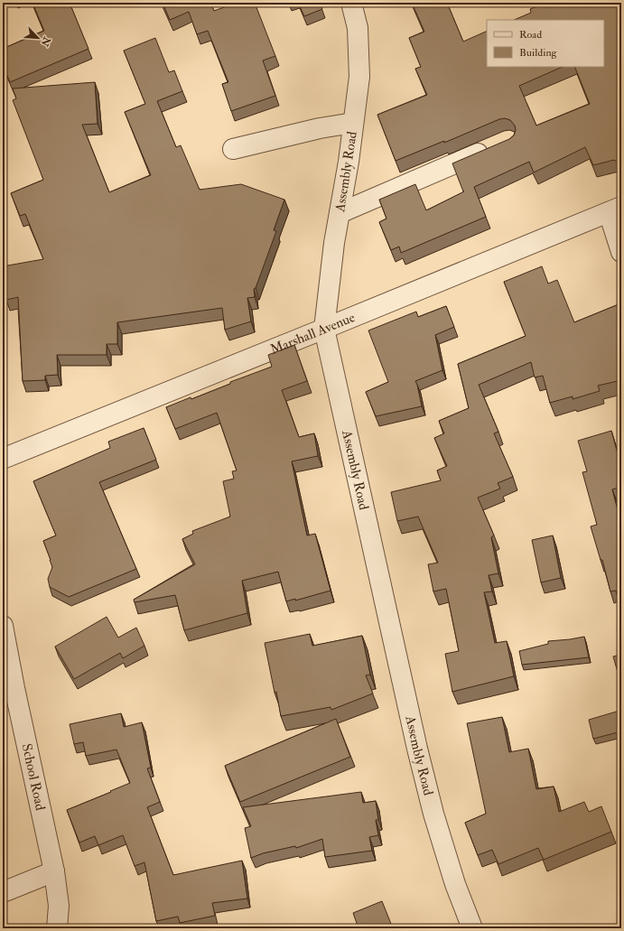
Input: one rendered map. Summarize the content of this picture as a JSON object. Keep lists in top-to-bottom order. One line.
{"streets":{"street":["Assembly Road","Marshall Avenue","School Road"]},"crossings":[["Assembly Road","Marshall Avenue"]],"legend":["Road","Building"],"north":"bottom right"}
